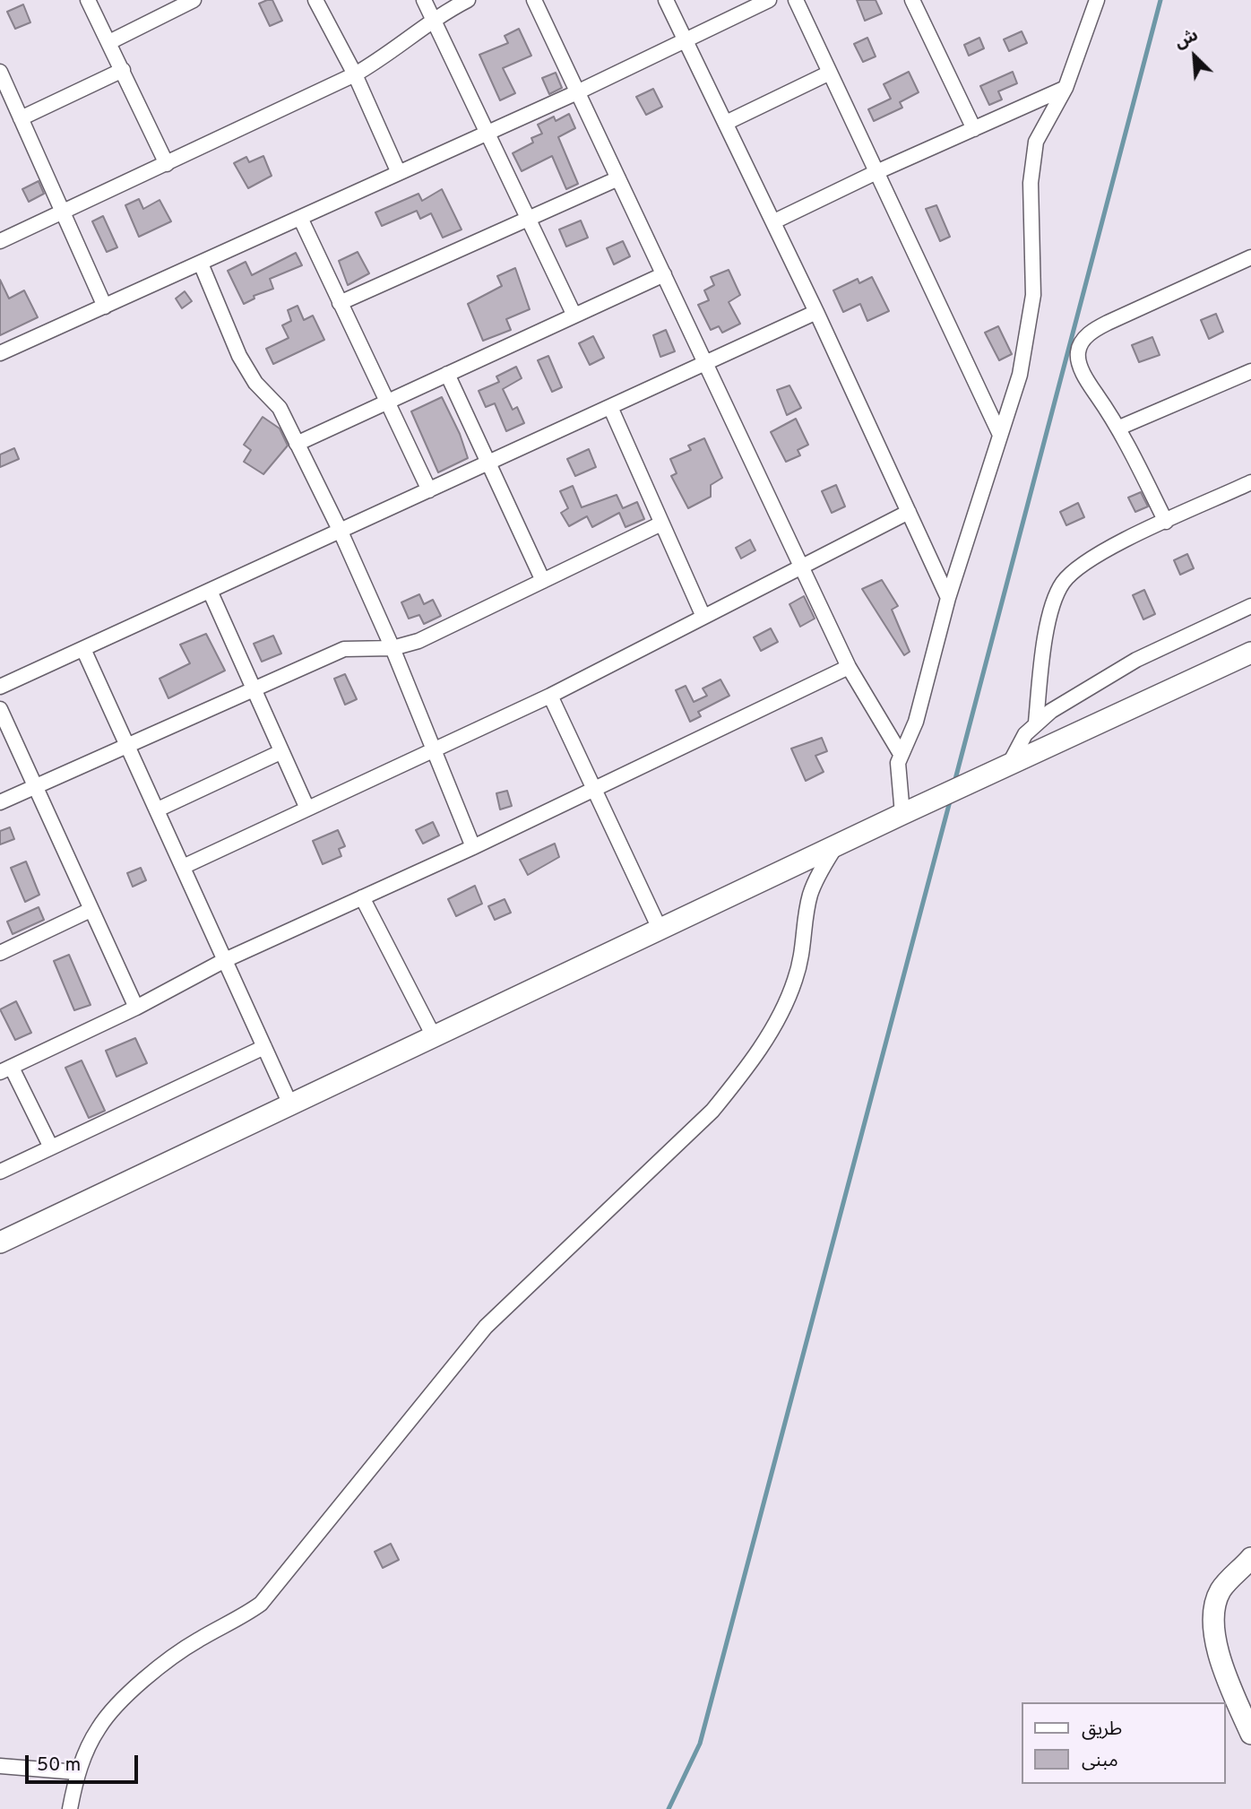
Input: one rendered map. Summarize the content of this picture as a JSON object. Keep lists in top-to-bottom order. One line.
{"legend":["طريق","مبنى"],"scale_bar":"50 m","north":"top left"}
